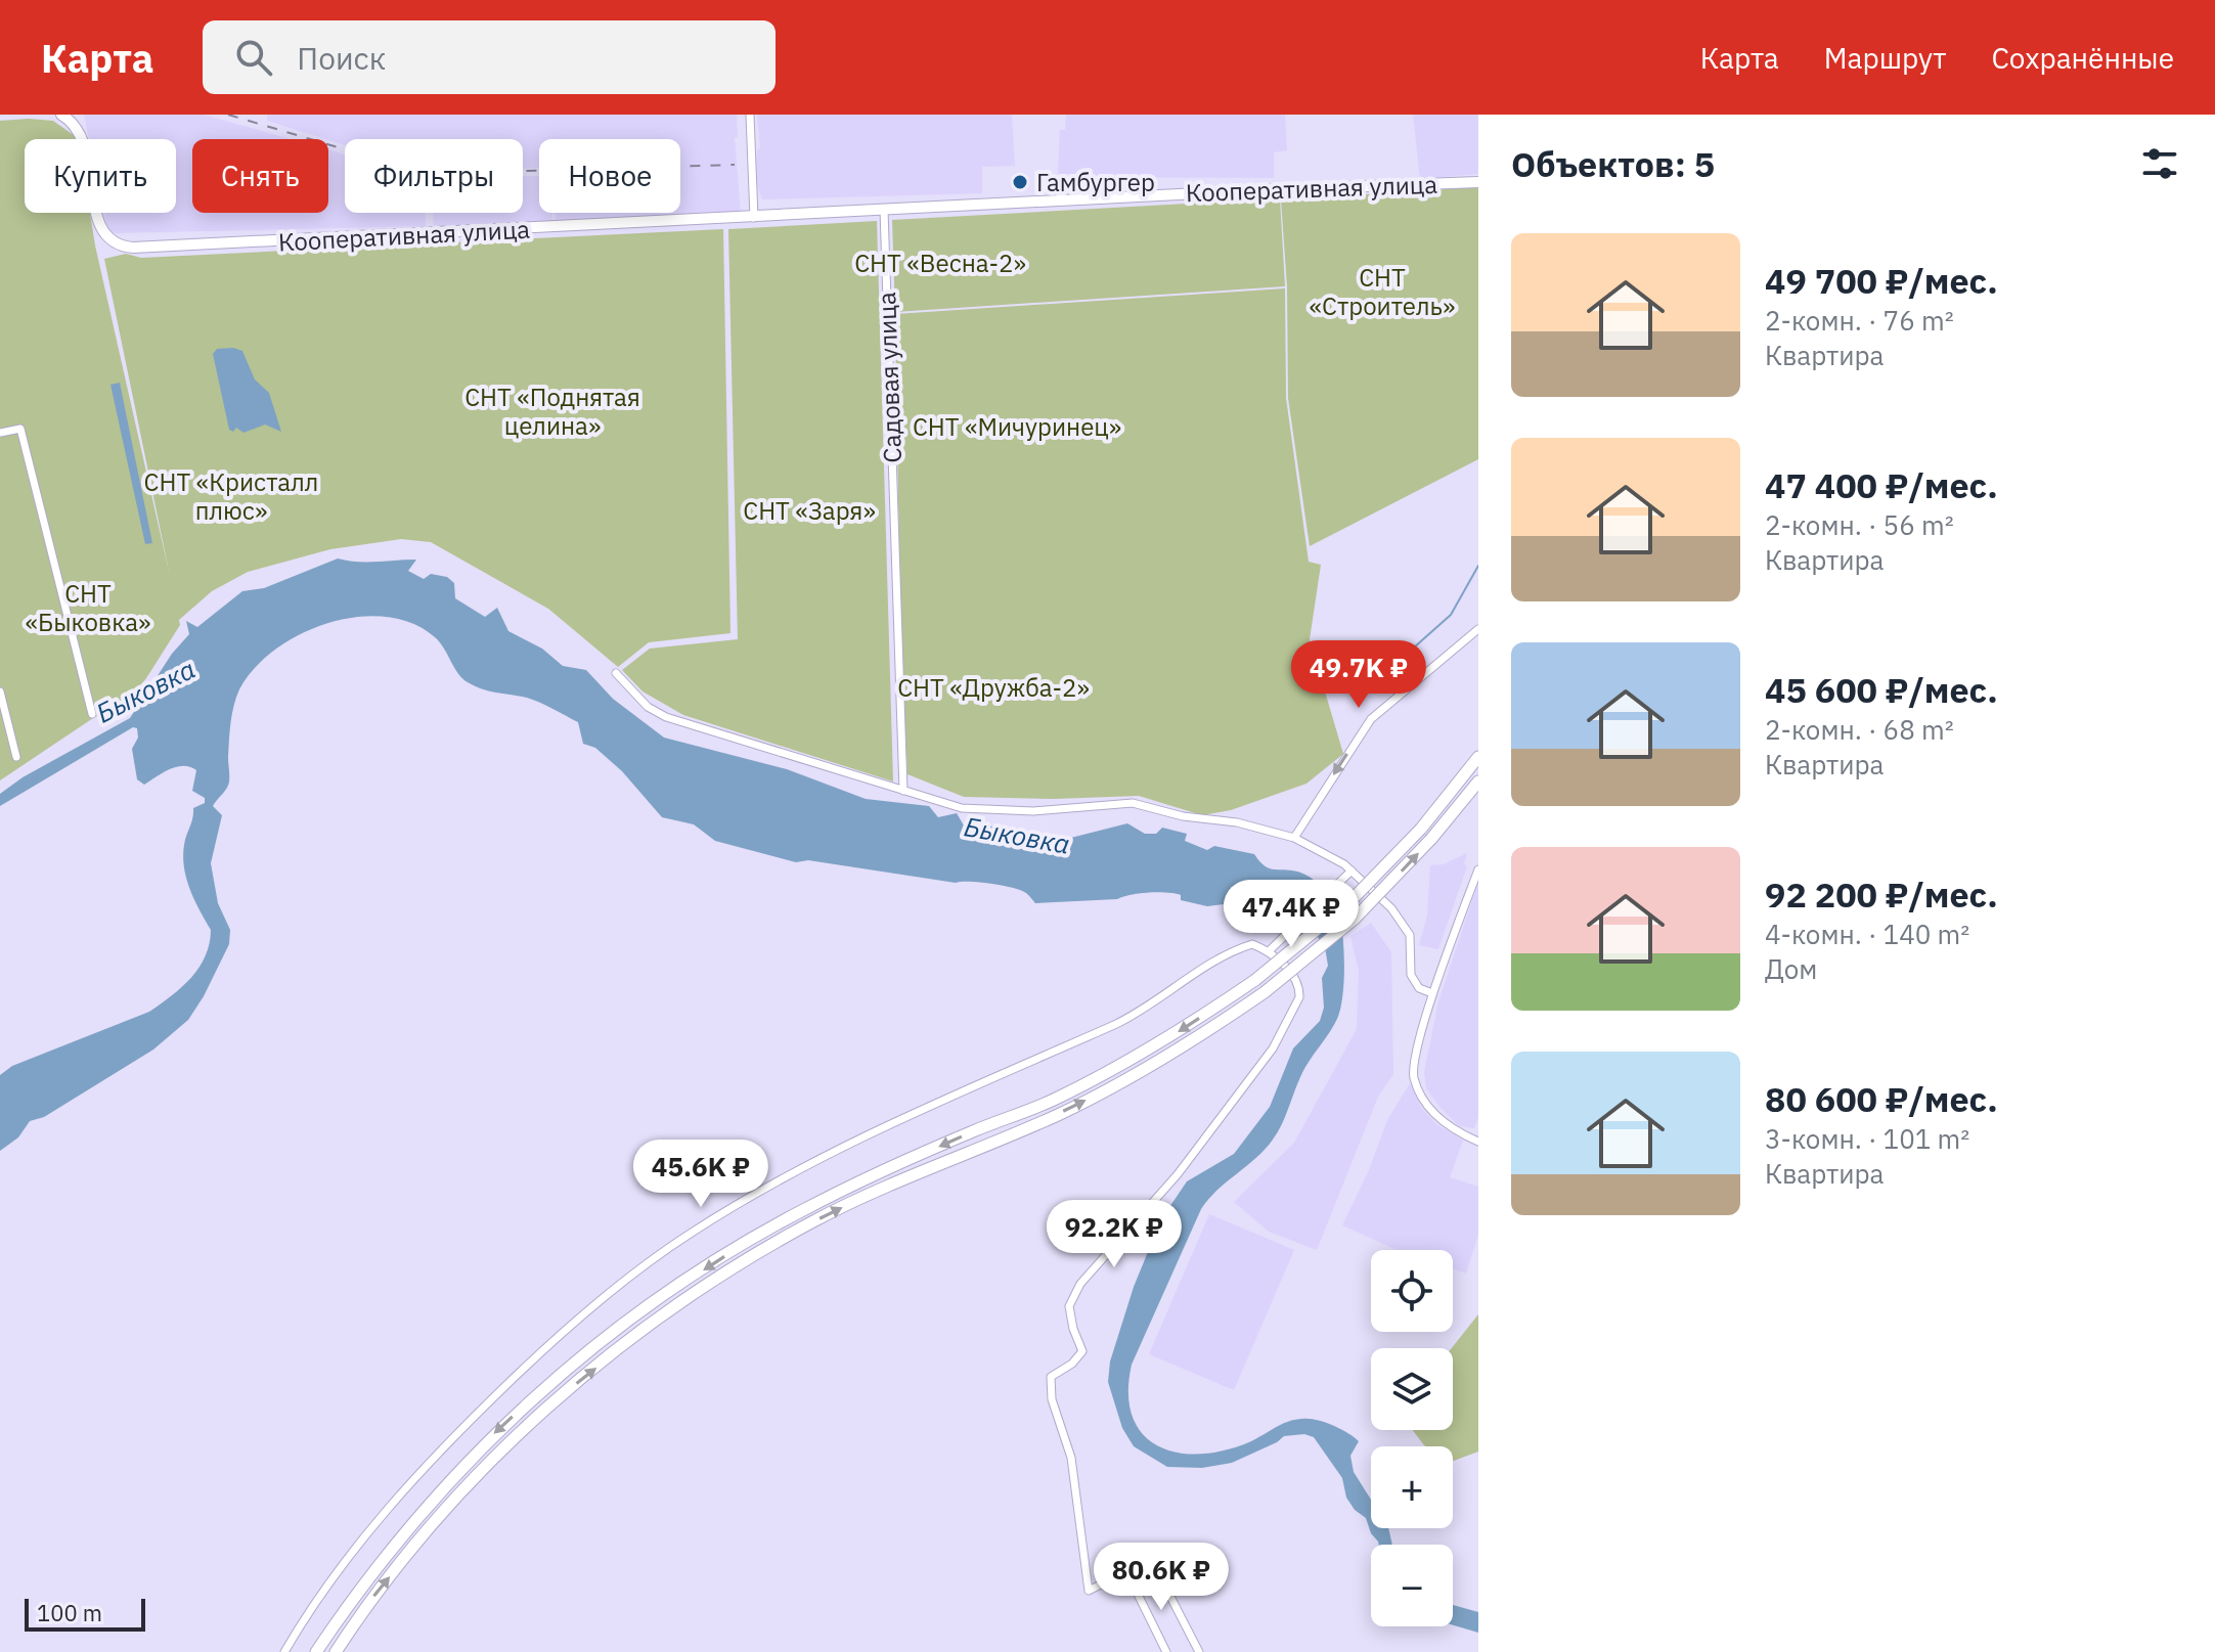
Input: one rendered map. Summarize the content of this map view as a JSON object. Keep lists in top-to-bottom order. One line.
{"streets":{"main road":["Кооперативная улица"],"street":["Садовая улица"]},"crossings":[["Кооперативная улица","Садовая улица"]],"water":["Быковка"],"parks":["СНТ «Весна-2»","СНТ «Строитель»","СНТ «Поднятая целина»","СНТ «Мичуринец»","СНТ «Кристалл плюс»","СНТ «Заря»","СНТ «Быковка»","СНТ «Дружба-2»"],"places":["Гамбургер"],"scale_bar":"100 m","page":{"header":"Карта","search":"Поиск","nav":["Карта","Маршрут","Сохранённые"],"heading":"Объектов: 5","chip":["Купить","Снять","Фильтры","Новое"],"list":[{"name":"49 700 ₽/мес.","note":"2-комн. · 76 m² · Квартира"},{"name":"47 400 ₽/мес.","note":"2-комн. · 56 m² · Квартира"},{"name":"45 600 ₽/мес.","note":"2-комн. · 68 m² · Квартира"},{"name":"92 200 ₽/мес.","note":"4-комн. · 140 m² · Дом"},{"name":"80 600 ₽/мес.","note":"3-комн. · 101 m² · Квартира"}],"price":["49.7K ₽","47.4K ₽","45.6K ₽","92.2K ₽","80.6K ₽"],"map_buttons":["+","−"],"scale":"100 m"}}
